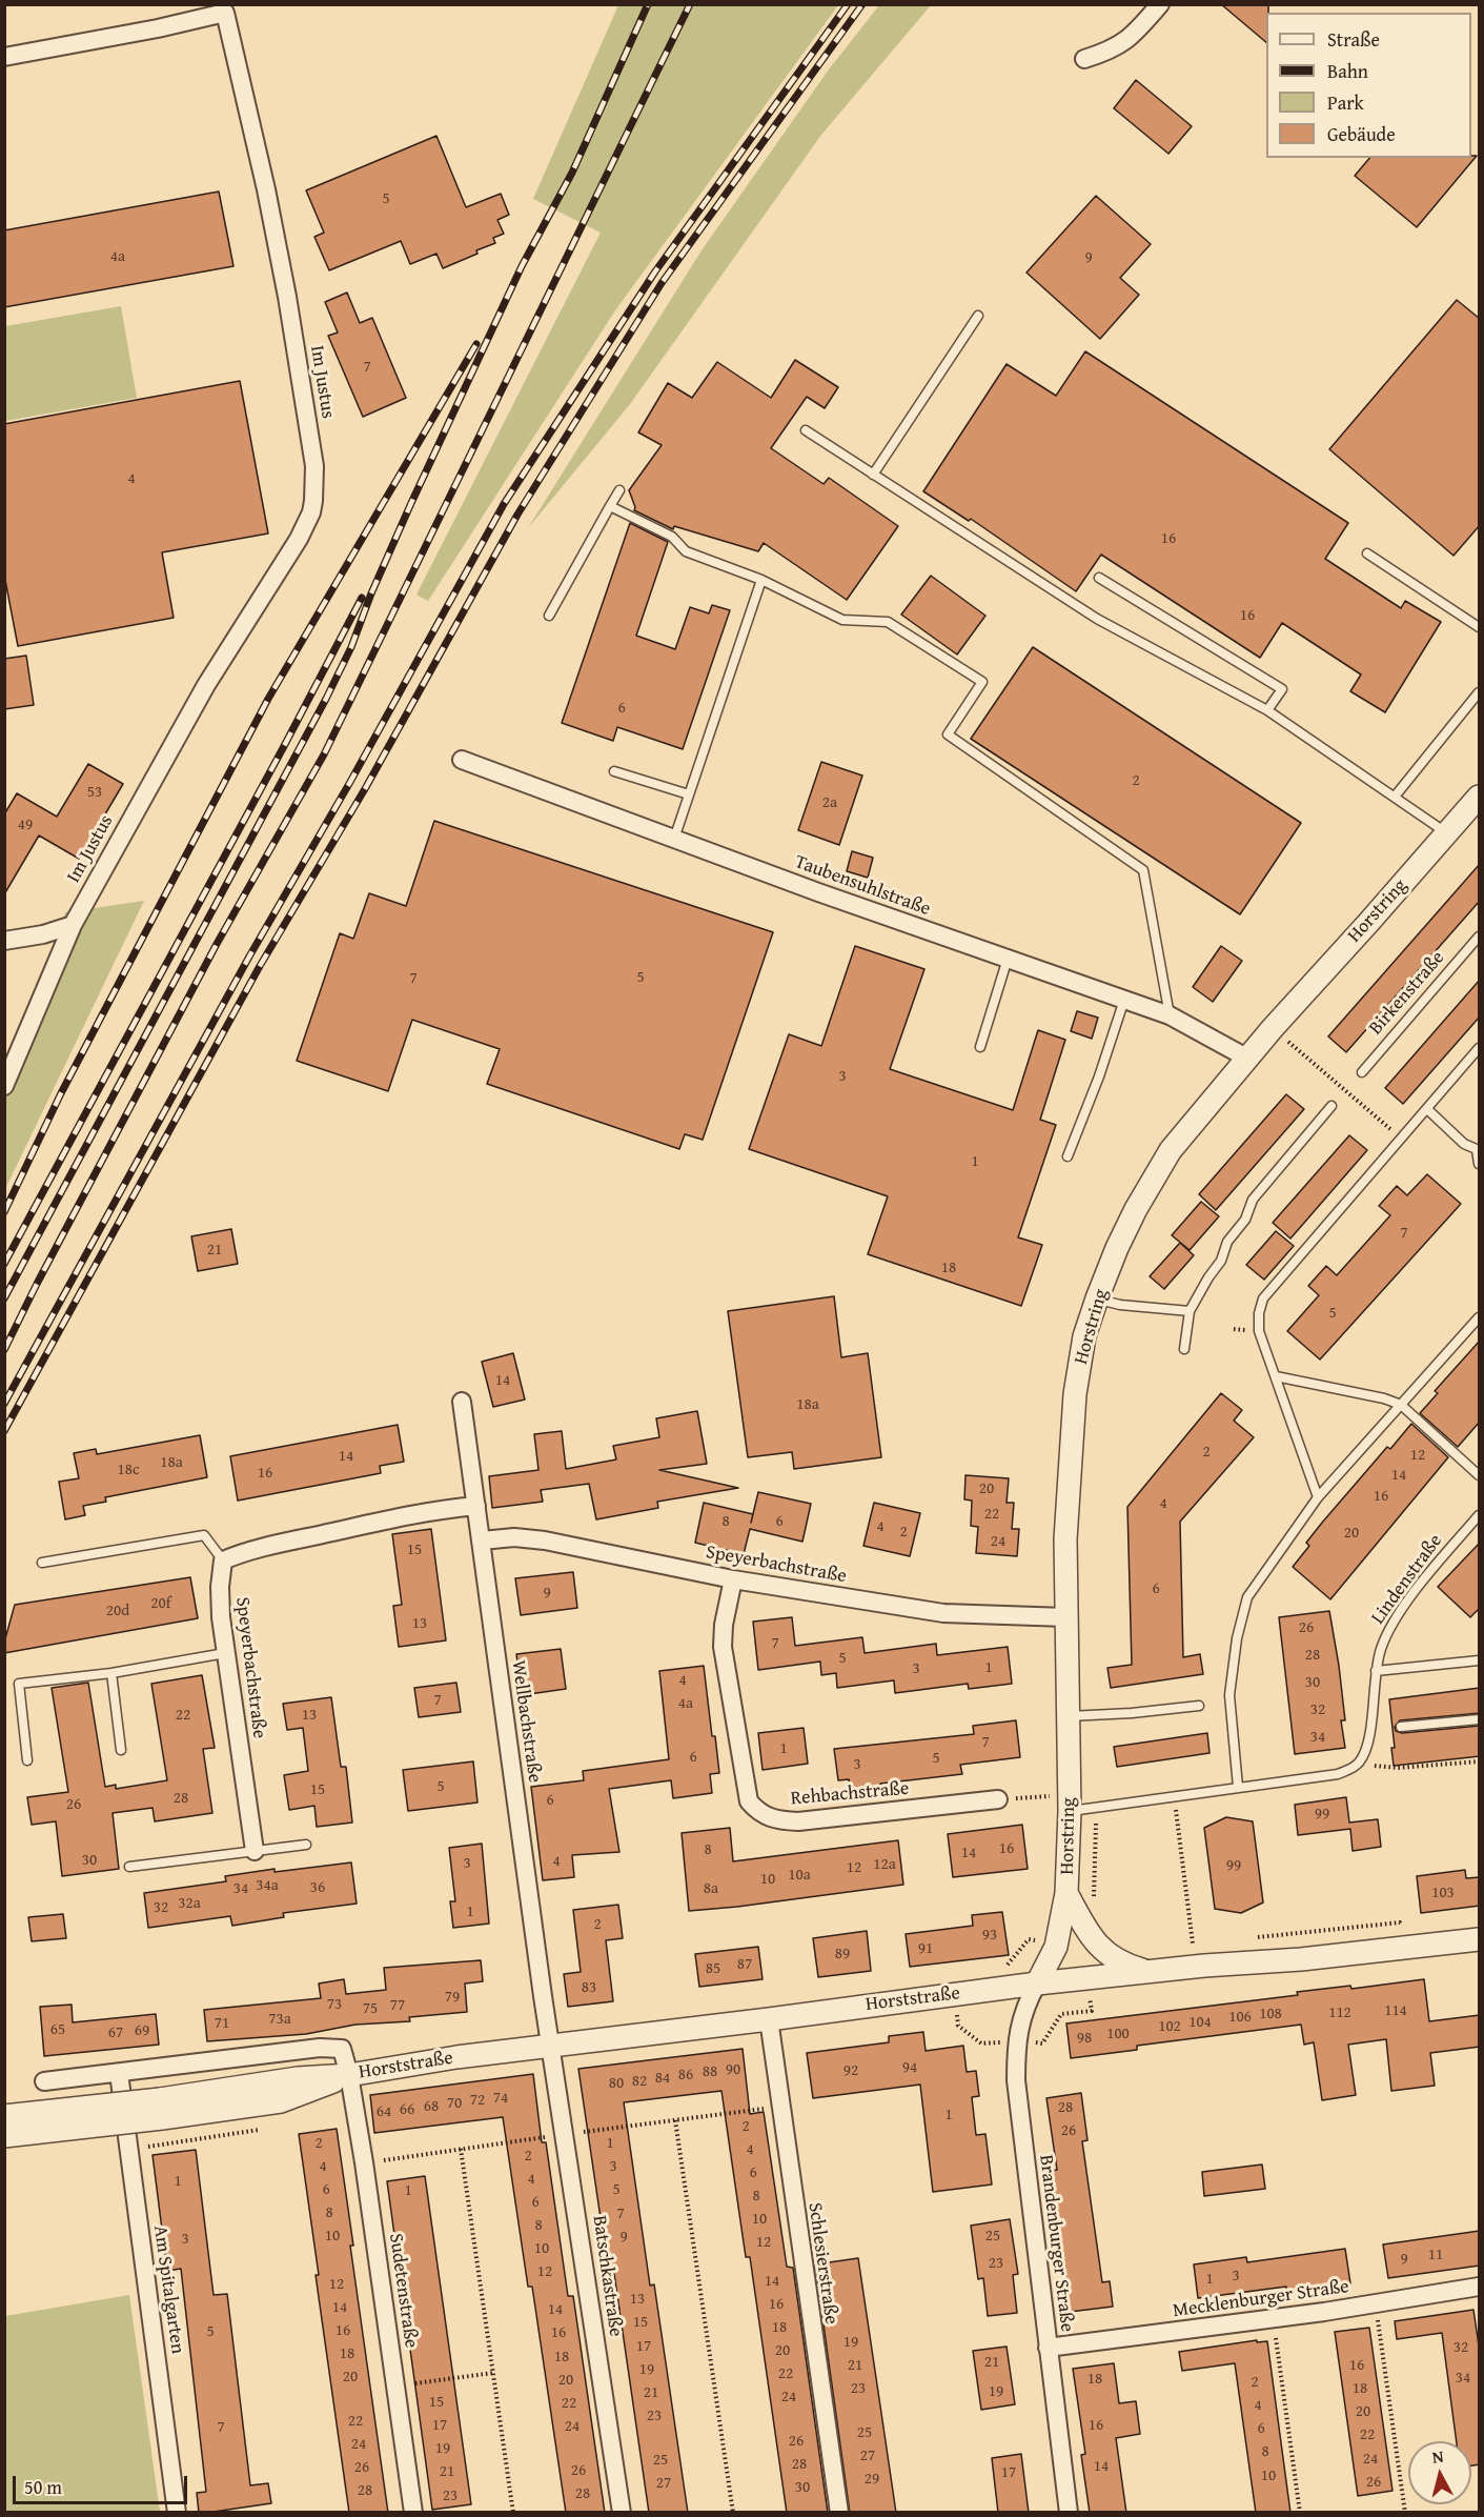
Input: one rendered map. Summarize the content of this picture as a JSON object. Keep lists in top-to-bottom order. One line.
{"streets":{"street":["Im Justus","Taubensuhlstraße","Horstring","Speyerbachstraße","Wellbachstraße","Rehbachstraße","Horststraße","Brandenburger Straße","Schlesierstraße","Batschkastraße","Am Spitalgarten","Sudetenstraße","Mecklenburger Straße"],"lane":["Birkenstraße","Lindenstraße"]},"crossings":[["Taubensuhlstraße","Horstring"],["Horstring","Speyerbachstraße"],["Horstring","Horststraße"],["Horstring","Brandenburger Straße"],["Speyerbachstraße","Wellbachstraße"],["Speyerbachstraße","Rehbachstraße"],["Wellbachstraße","Horststraße"],["Wellbachstraße","Batschkastraße"],["Horststraße","Brandenburger Straße"],["Horststraße","Schlesierstraße"],["Horststraße","Batschkastraße"],["Horststraße","Am Spitalgarten"],["Horststraße","Sudetenstraße"],["Brandenburger Straße","Mecklenburger Straße"]],"house_numbers":["5","4a","9","7","4","16","16","6","2","53","2a","49","5","7","3","1","7","21","18","5","14","18a","2","12","14","18a","18c","16","14","20","16","4","22","8","6","4","2","20","24","15","6","9","20f","20d","13","26","7","28","5","1","3","4","30","7","4a","32","22","13","34","7","1","6","5","3","5","15","28","6","26","99","16","8","14","30","4","3","12a","99","12","10a","10","34a","36","34","8a","103","32a","32","1","2","93","91","89","87","85","83","79","73","77","75","114","112","108","106","73a","104","71","102","65","69","67","100","98","94","90","92","88","86","84","82","80","74","72","70","68","28","66","64","1","2","26","2","1","4","2","4","3","6","4","1","6","5","1","8","6","8","7","10","8","10","25","9","3","12","10","11","9","23","12","3","1","14","12","13","16","14","14","15","18","16","5","16","19","17","32","20","18","18","21","21","16","19","22","20","34","18","20","2","23","18","19","21","24","15","22","4","20","23","22","17","16","24","7","6","25","22","26","24","19","8","27","24","25","28","14","26","26","21","17","10","29","26","27","30","28","28","23"],"legend":["Straße","Bahn","Park","Gebäude"],"scale_bar":"50 m","north":"top"}
